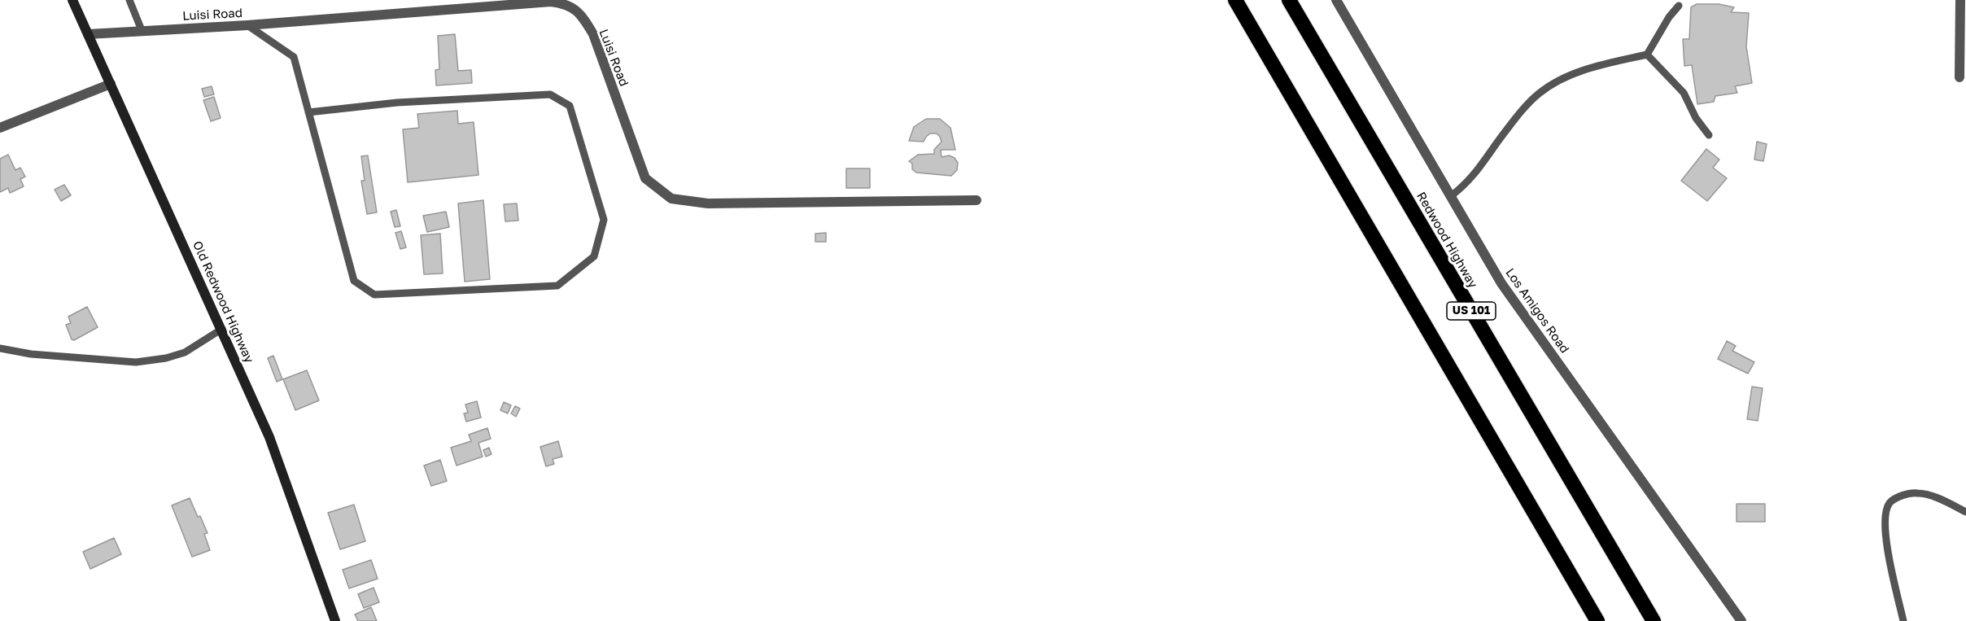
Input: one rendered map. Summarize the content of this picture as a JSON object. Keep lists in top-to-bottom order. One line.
{"streets":{"highway":["Redwood Highway","US 101"],"main road":["Old Redwood Highway"],"street":["Luisi Road","Los Amigos Road"]},"crossings":[["Luisi Road","Old Redwood Highway"]]}
